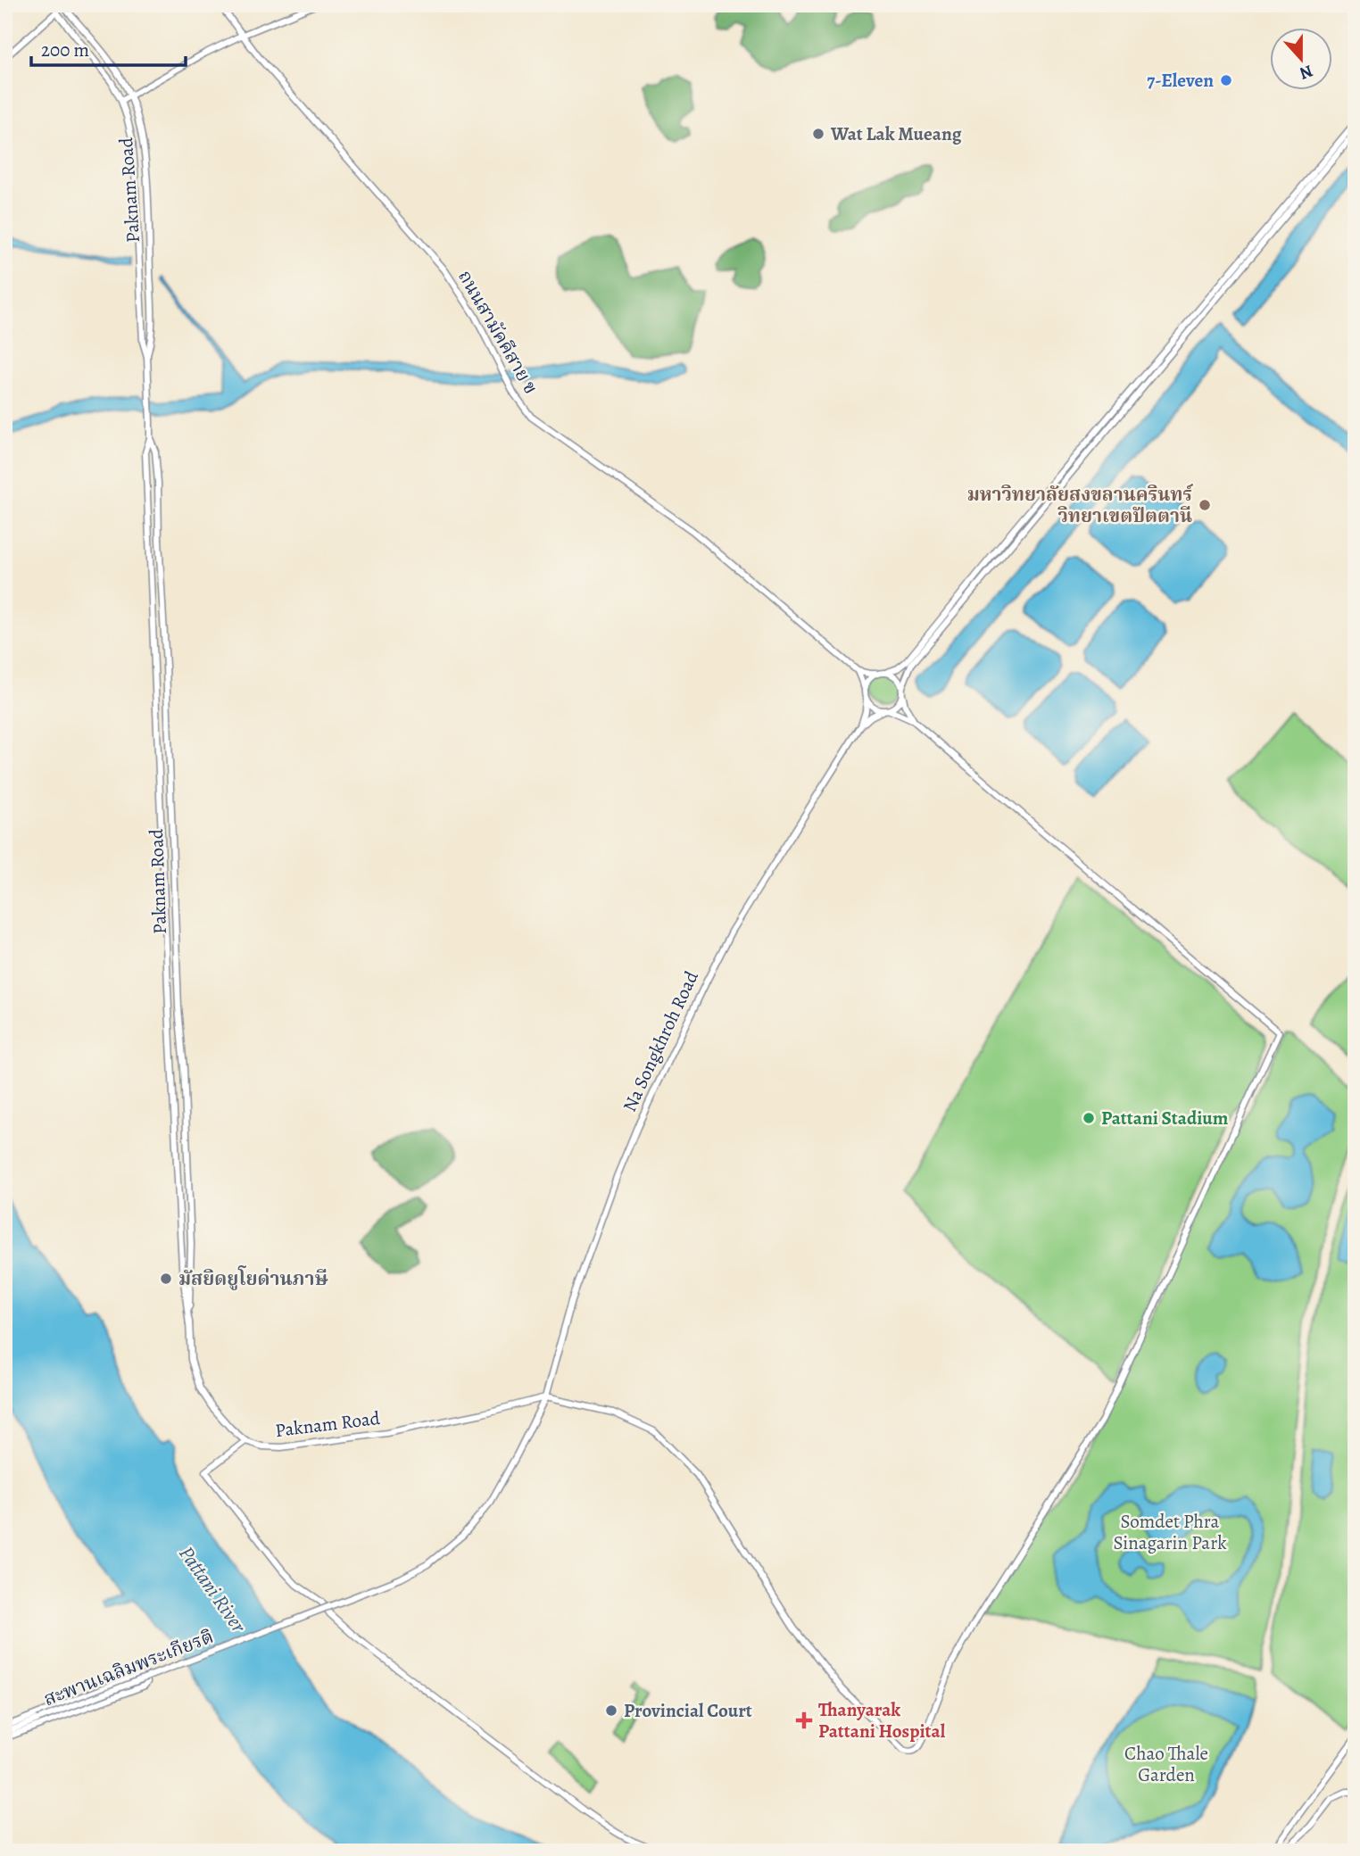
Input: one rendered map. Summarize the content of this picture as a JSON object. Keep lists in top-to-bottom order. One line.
{"streets":{"street":["Paknam Road","ถนนสามัคคีสาย ข","Na Songkhroh Road","สะพานเฉลิมพระเกียรติ"]},"crossings":[["Paknam Road","Na Songkhroh Road"],["ถนนสามัคคีสาย ข","Na Songkhroh Road"],["Na Songkhroh Road","สะพานเฉลิมพระเกียรติ"]],"water":["Pattani River"],"parks":["Somdet Phra Sinagarin Park","Chao Thale Garden"],"places":{"other":["7-Eleven","Wat Lak Mueang","มหาวิทยาลัยสงขลานครินทร์ วิทยาเขตปัตตานี","Pattani Stadium","มัสยิดยูโยด่านภาษี","Provincial Court"],"health":["Thanyarak Pattani Hospital"]},"scale_bar":"200 m","north":"bottom"}
